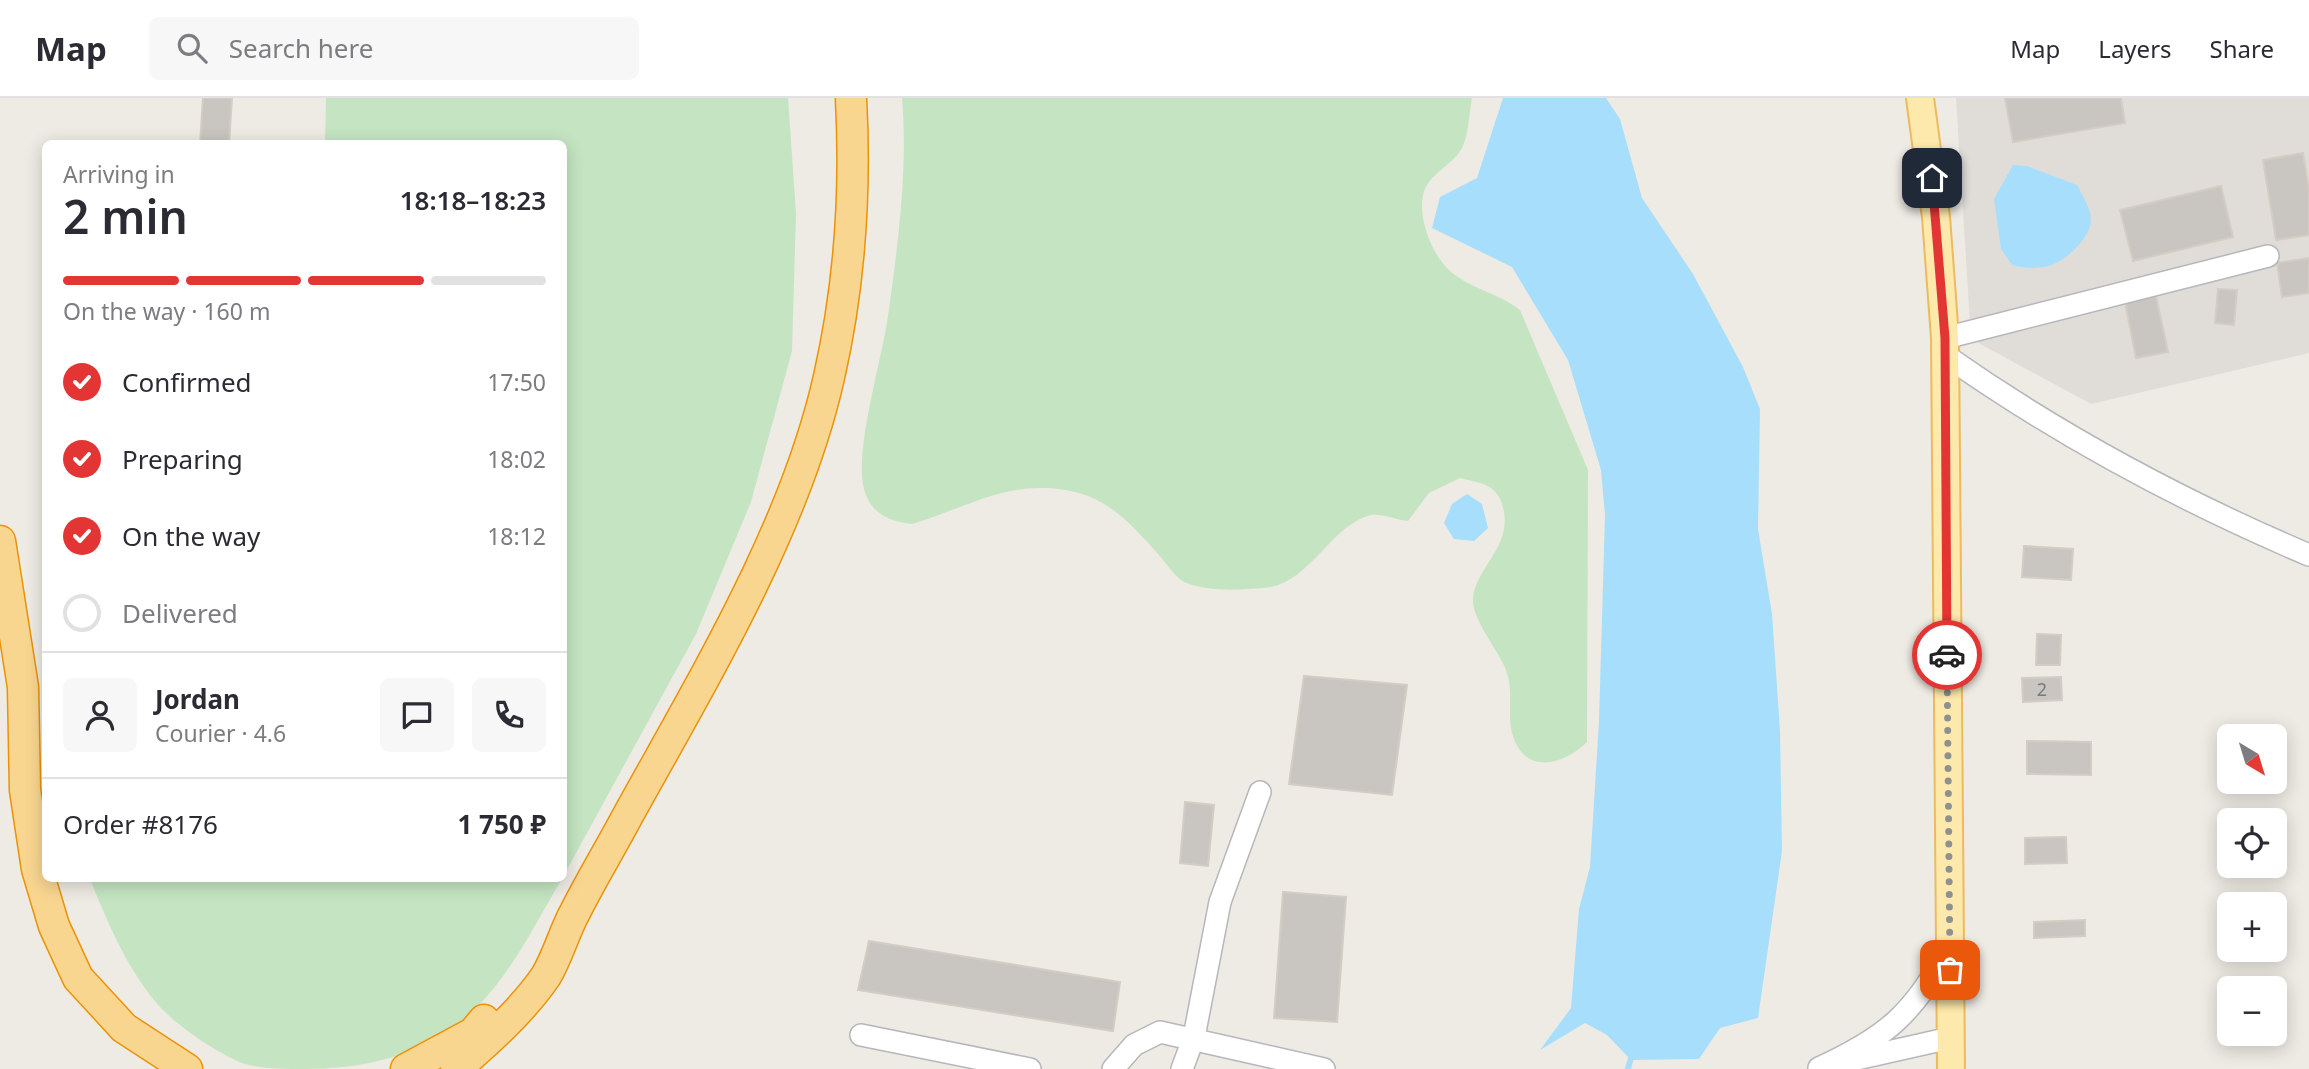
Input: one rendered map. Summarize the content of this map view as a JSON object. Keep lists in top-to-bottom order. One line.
{"house_numbers":["2"],"north":"bottom right","page":{"header":"Map","search":"Search here","nav":["Map","Layers","Share"],"heading":["2 min","Arriving in","18:18–18:23"],"panel":["Jordan","Courier · 4.6","Order #8176","1 750 ₽"],"bar":"On the way · 160 m","list":[["Confirmed","17:50"],["Preparing","18:02"],["On the way","18:12"],"Delivered"],"map_buttons":["+","−"]}}
